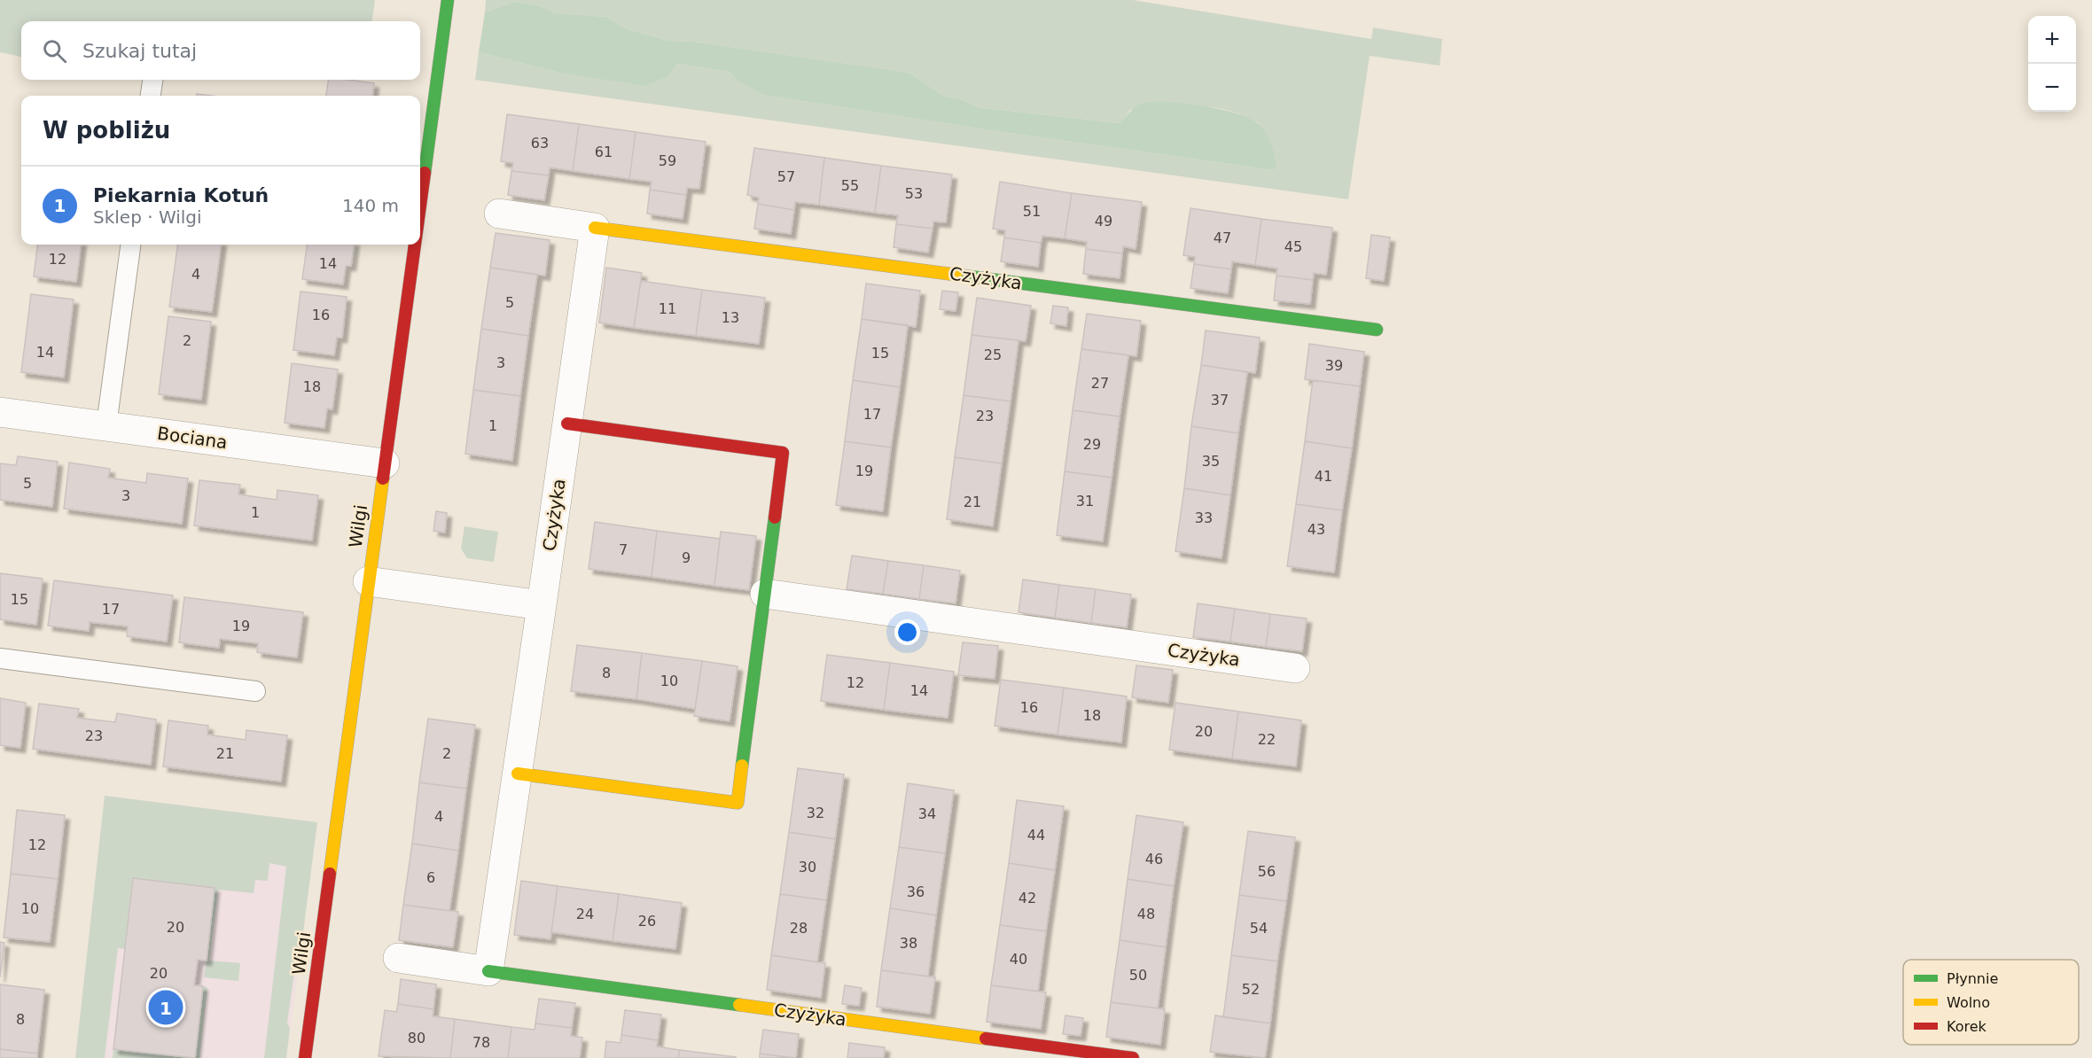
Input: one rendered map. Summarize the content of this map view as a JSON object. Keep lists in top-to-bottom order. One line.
{"streets":{"street":["Czyżyka","Bociana","Wilgi"]},"crossings":[["Bociana","Wilgi"]],"house_numbers":["63","61","59","57","55","53","51","49","47","45","12","14","4","5","11","16","13","2","14","15","25","3","39","27","18","37","17","23","1","29","35","19","41","5","3","31","21","1","33","43","7","9","15","17","19","8","10","12","14","16","18","20","23","22","21","2","32","34","4","44","12","46","30","56","6","36","42","10","24","48","26","20","28","54","38","40","20","50","52","8","80","78"],"legend":["Płynnie","Wolno","Korek"],"page":{"map_buttons":["+","−"],"search":"Szukaj tutaj","heading":"W pobliżu","list":[{"mark":"1","name":"Piekarnia Kotuń","note":"Sklep · Wilgi","value":"140 m"}],"pins":"1"}}
